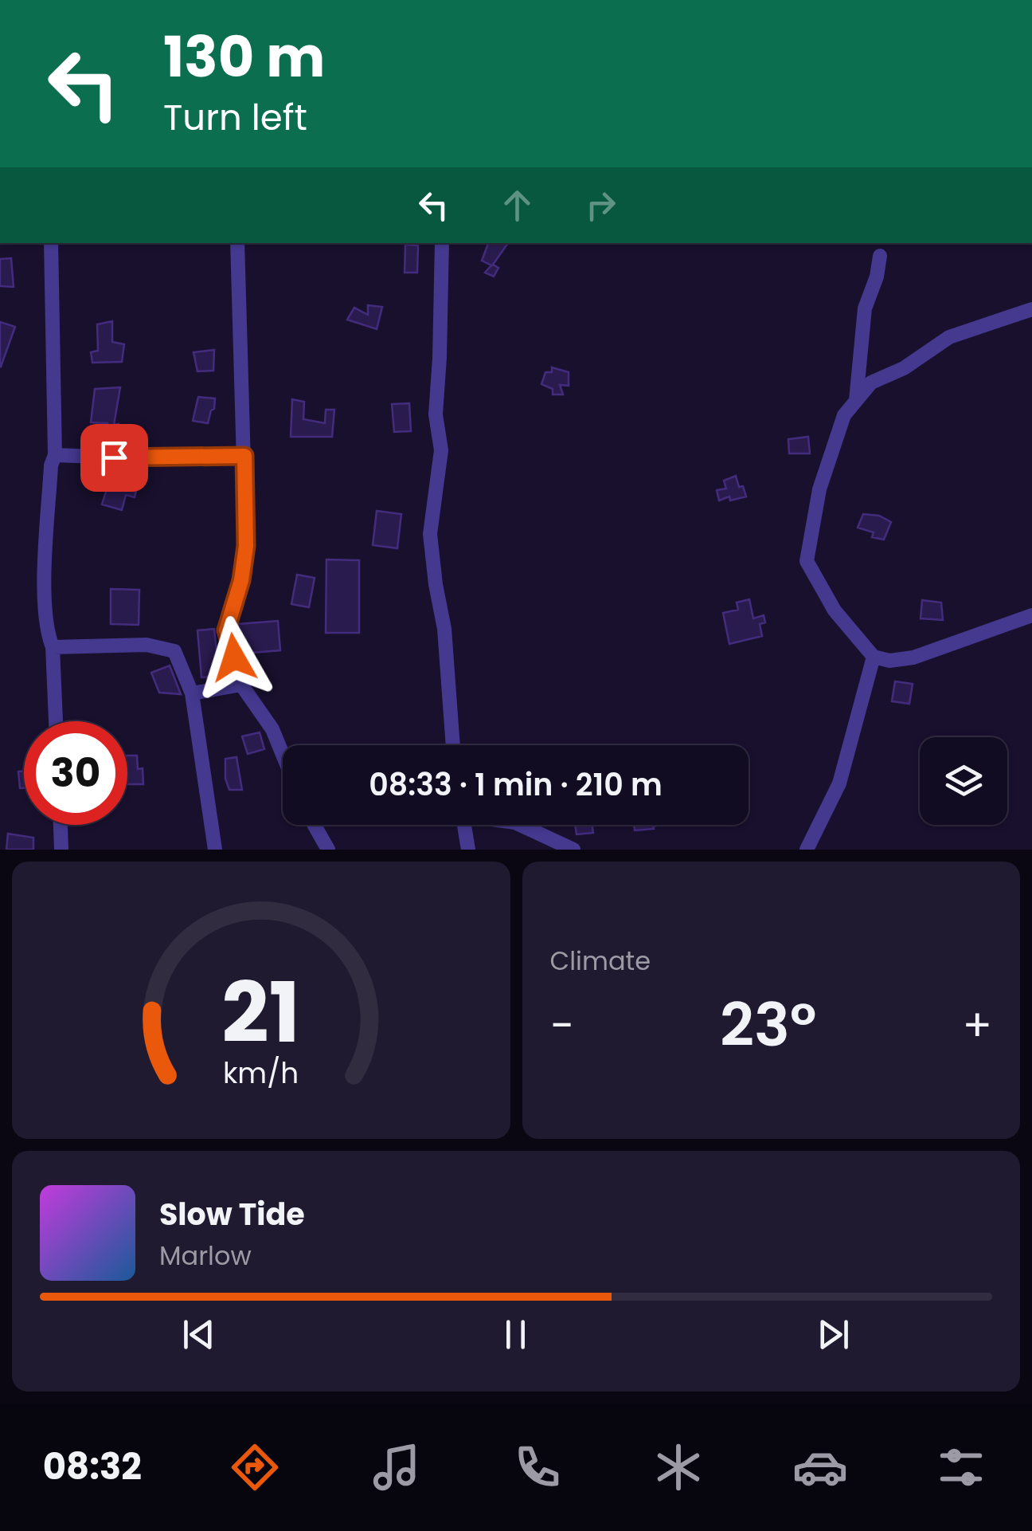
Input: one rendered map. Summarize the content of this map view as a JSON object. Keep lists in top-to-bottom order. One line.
{"page":{"turn":["130 m","Turn left"],"limit":"30","trip":"08:33 · 1 min · 210 m","tile":"Climate","heat":["−","23°","+"],"song":["Slow Tide","Marlow"],"tabs":"08:32","gauge":["21","km/h"]}}
